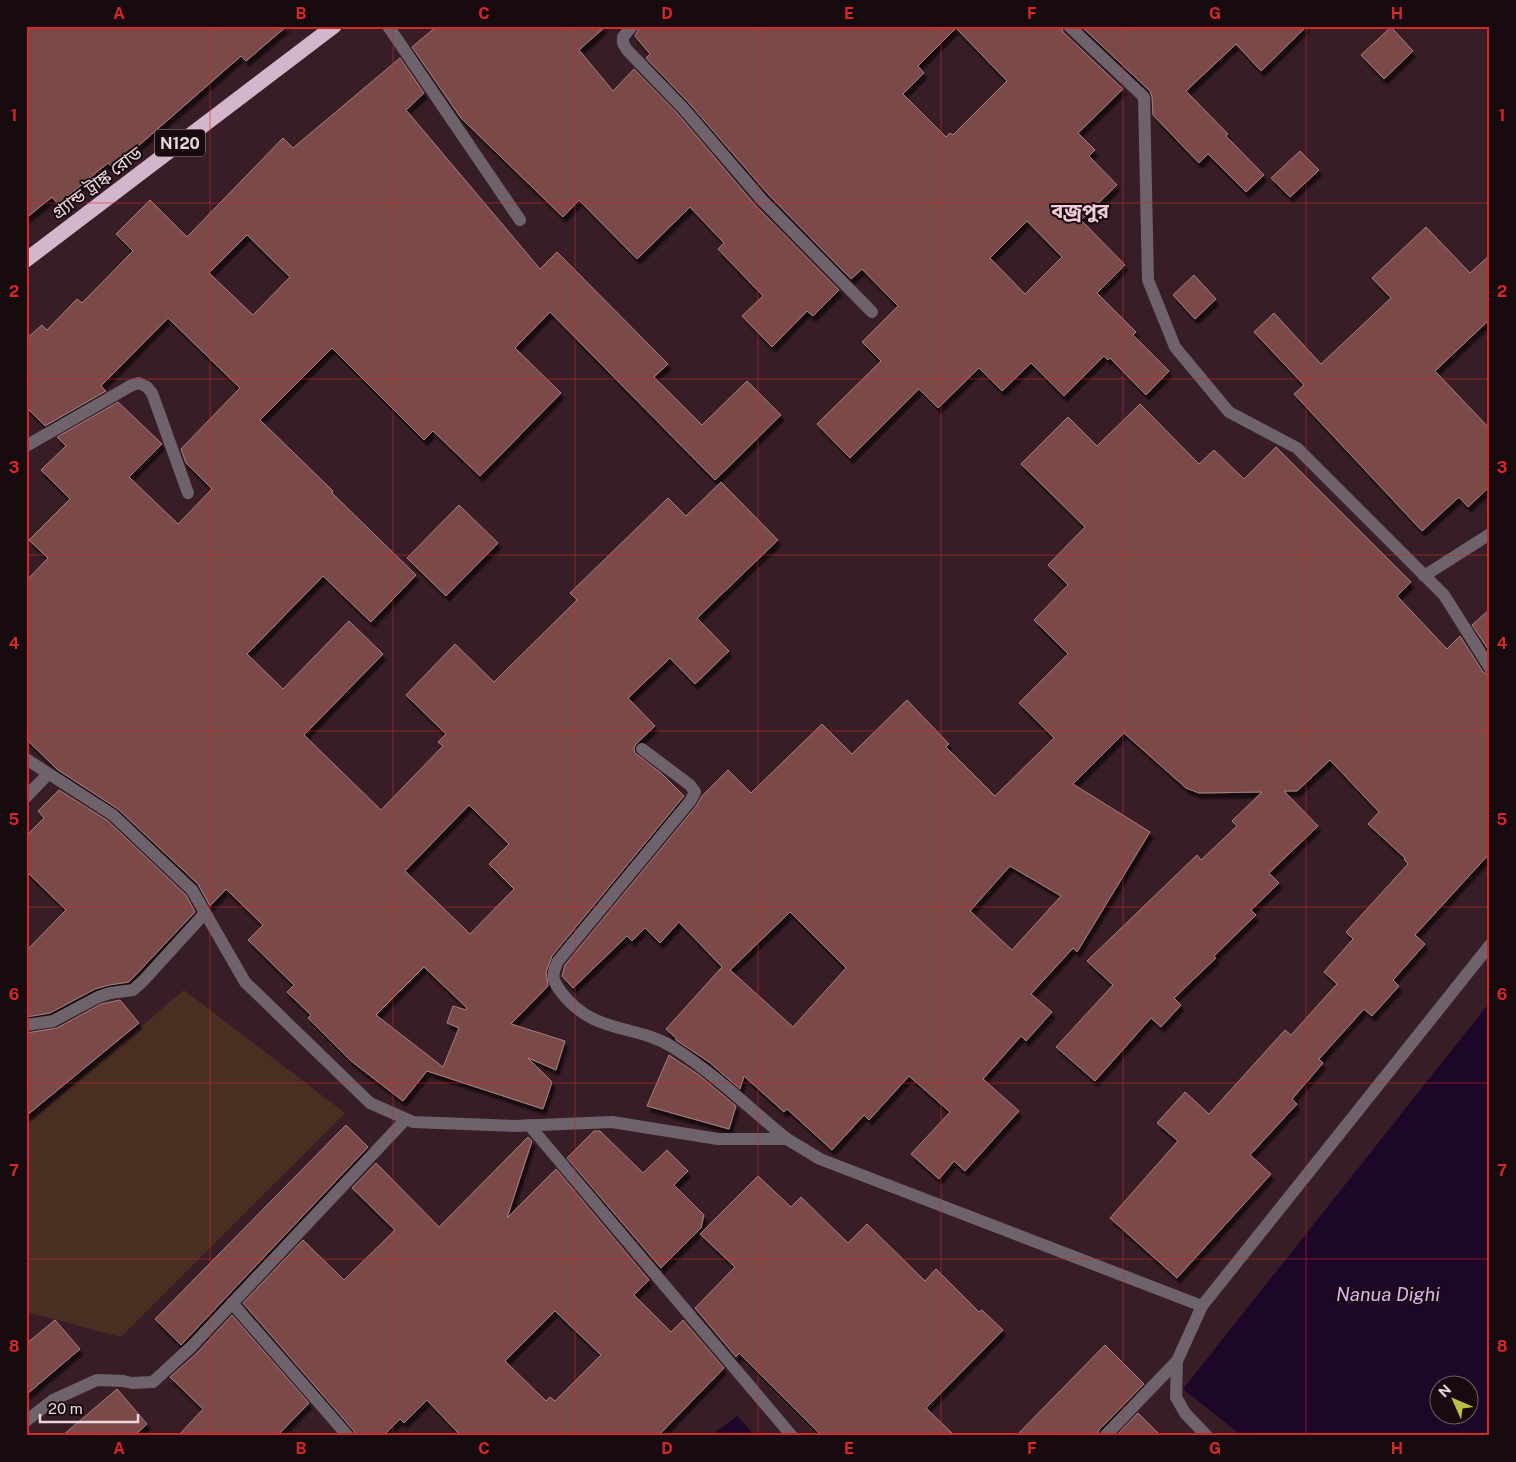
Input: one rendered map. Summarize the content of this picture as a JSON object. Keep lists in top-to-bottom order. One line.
{"streets":{"highway":["N120","গ্র্যান্ড ট্রাঙ্ক রোড"]},"districts":["বজ্রপুর"],"water":["Nanua Dighi"],"scale_bar":"20 m","north":"top left","grid":{"columns":["A","B","C","D","E","F","G","H"],"rows":["1","2","3","4","5","6","7","8"]}}
